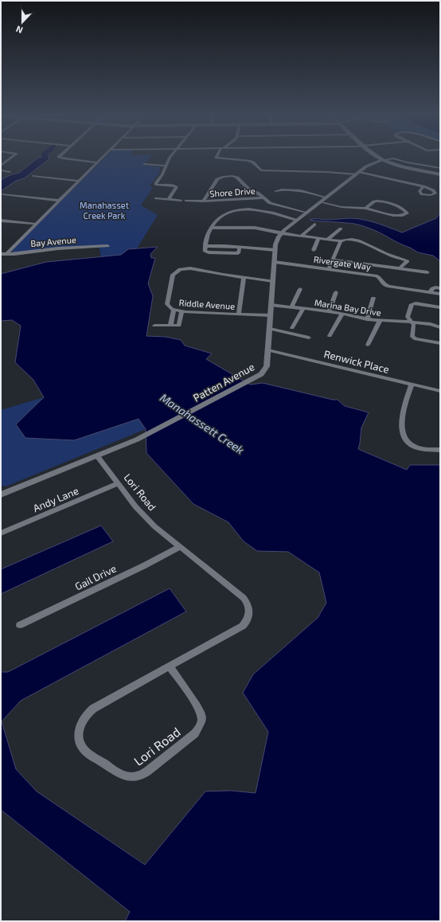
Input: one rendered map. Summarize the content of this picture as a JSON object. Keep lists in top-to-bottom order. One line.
{"streets":{"street":["Shore Drive","Bay Avenue","Rivergate Way","Riddle Avenue","Marina Bay Drive","Renwick Place","Patten Avenue","Lori Road","Andy Lane","Gail Drive"]},"crossings":[["Shore Drive","Patten Avenue"],["Rivergate Way","Patten Avenue"],["Riddle Avenue","Patten Avenue"],["Marina Bay Drive","Patten Avenue"],["Renwick Place","Patten Avenue"],["Patten Avenue","Lori Road"],["Lori Road","Andy Lane"],["Lori Road","Gail Drive"]],"water":["Manahassett Creek"],"parks":["Manahasset Creek Park"],"north":"bottom"}
